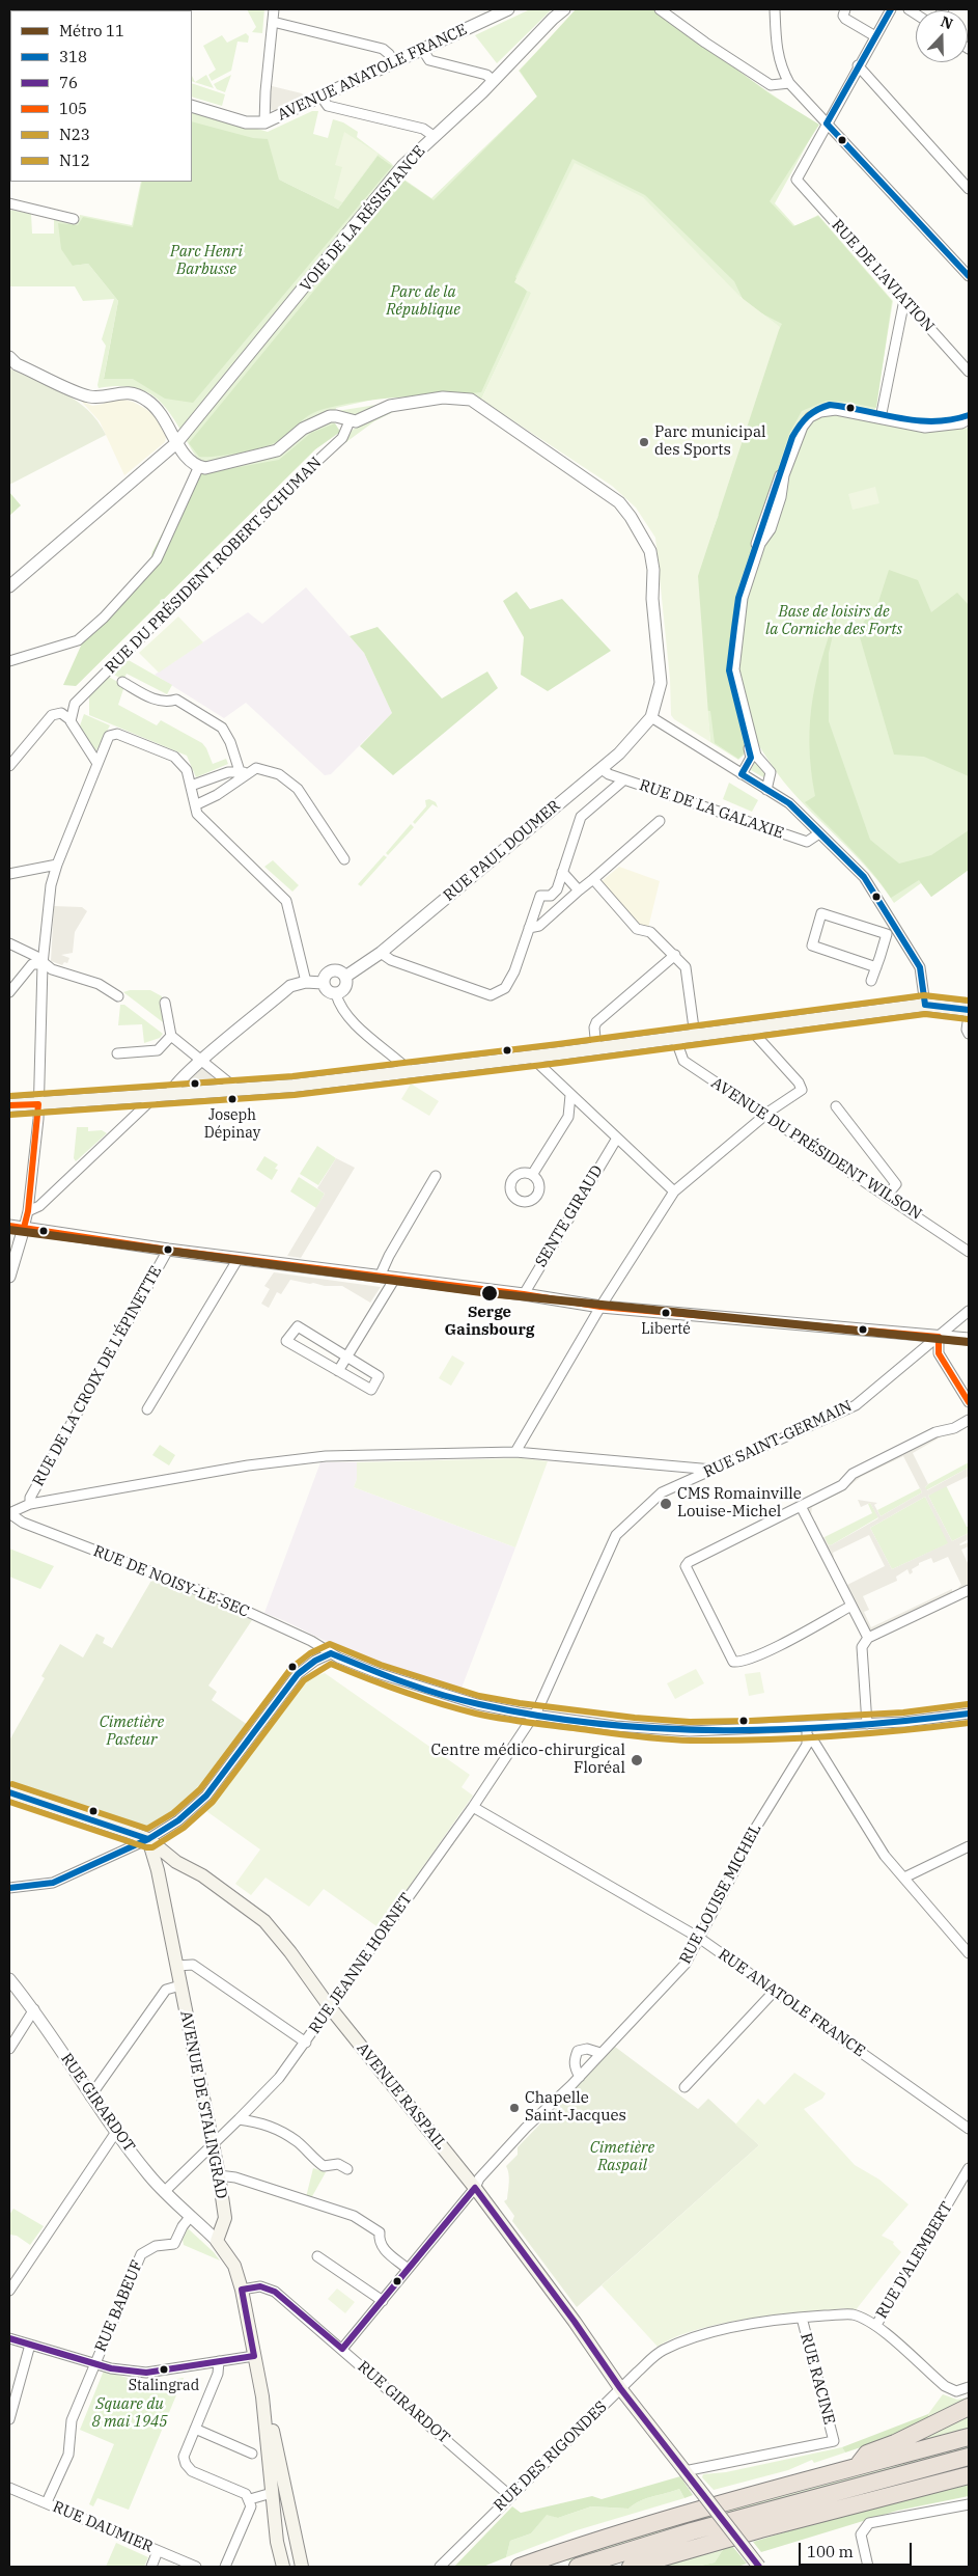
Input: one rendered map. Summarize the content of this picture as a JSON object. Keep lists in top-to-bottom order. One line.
{"streets":{"main road":["AVENUE RASPAIL","AVENUE DE STALINGRAD"],"street":["AVENUE ANATOLE FRANCE","VOIE DE LA RÉSISTANCE","RUE DE L'AVIATION","RUE DU PRÉSIDENT ROBERT SCHUMAN","RUE DE LA GALAXIE","RUE PAUL DOUMER","AVENUE DU PRÉSIDENT WILSON","SENTE GIRAUD","RUE DE LA CROIX DE L'ÉPINETTE","RUE SAINT-GERMAIN","RUE DE NOISY-LE-SEC","RUE LOUISE MICHEL","RUE JEANNE HORNET","RUE ANATOLE FRANCE","RUE GIRARDOT","RUE D'ALEMBERT","RUE BABEUF","RUE RACINE","RUE DES RIGONDES","RUE DAUMIER"]},"crossings":[["RUE DE LA GALAXIE","RUE PAUL DOUMER"],["RUE SAINT-GERMAIN","RUE DE NOISY-LE-SEC"],["RUE SAINT-GERMAIN","RUE JEANNE HORNET"],["RUE DE NOISY-LE-SEC","RUE LOUISE MICHEL"],["RUE DE NOISY-LE-SEC","RUE JEANNE HORNET"],["RUE LOUISE MICHEL","RUE ANATOLE FRANCE"],["RUE LOUISE MICHEL","AVENUE RASPAIL"],["RUE LOUISE MICHEL","RUE GIRARDOT"],["RUE JEANNE HORNET","RUE ANATOLE FRANCE"],["RUE JEANNE HORNET","AVENUE RASPAIL"],["RUE JEANNE HORNET","RUE GIRARDOT"],["RUE JEANNE HORNET","AVENUE DE STALINGRAD"],["AVENUE RASPAIL","AVENUE DE STALINGRAD"],["AVENUE RASPAIL","RUE RACINE"],["AVENUE RASPAIL","RUE DES RIGONDES"],["RUE GIRARDOT","AVENUE DE STALINGRAD"],["RUE GIRARDOT","RUE BABEUF"],["RUE GIRARDOT","RUE DES RIGONDES"],["RUE D'ALEMBERT","RUE DES RIGONDES"],["RUE RACINE","RUE DES RIGONDES"]],"parks":["Parc Henri Barbusse","Parc de la République","Base de loisirs de la Corniche des Forts","Cimetière Pasteur","Cimetière Raspail","Square du 8 mai 1945"],"places":["Parc municipal des Sports","Joseph Dépinay","Serge Gainsbourg","Liberté","CMS Romainville Louise-Michel","Centre médico-chirurgical Floréal","Chapelle Saint-Jacques","Stalingrad"],"lines":["transit line 318","transit line N12","transit line N23","transit line 105","metro line 11","transit line 76"],"legend":["Métro 11","318","76","105","N23","N12"],"scale_bar":"100 m","north":"top"}
